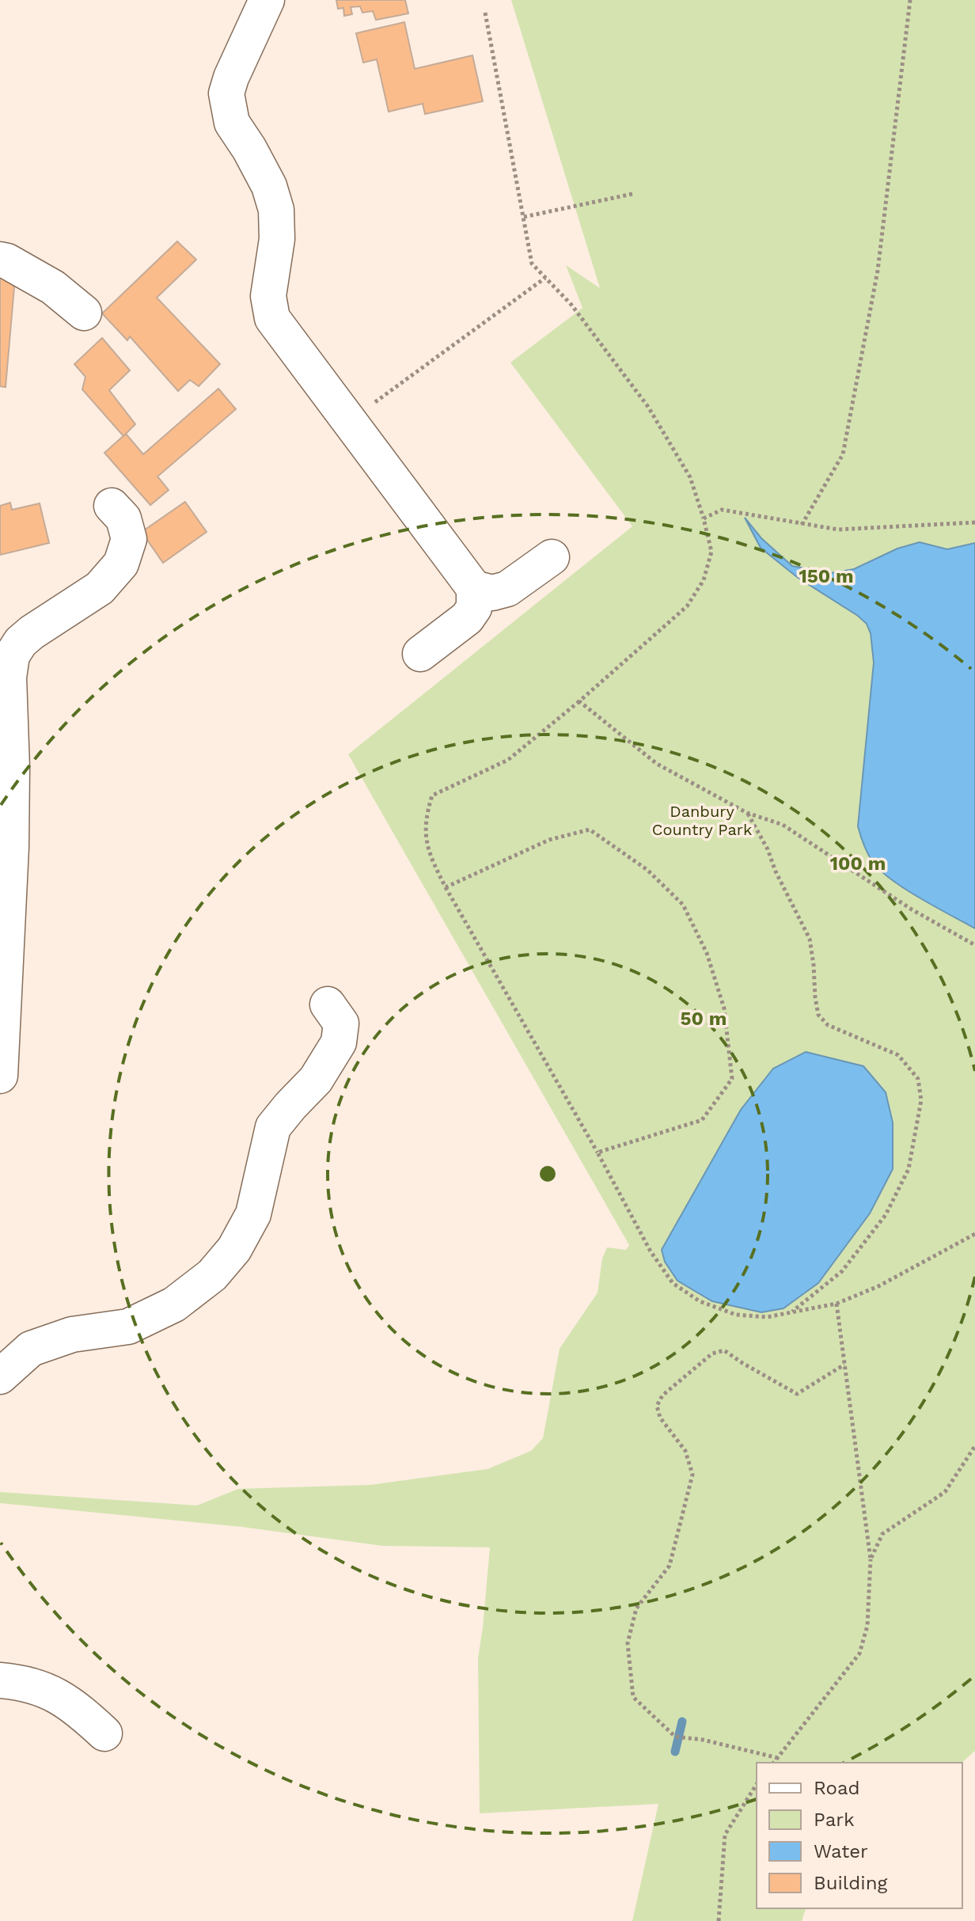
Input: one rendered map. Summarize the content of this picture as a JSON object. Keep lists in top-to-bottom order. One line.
{"parks":["Danbury Country Park"],"legend":["Road","Park","Water","Building"],"rings":["150 m","100 m","50 m"]}
